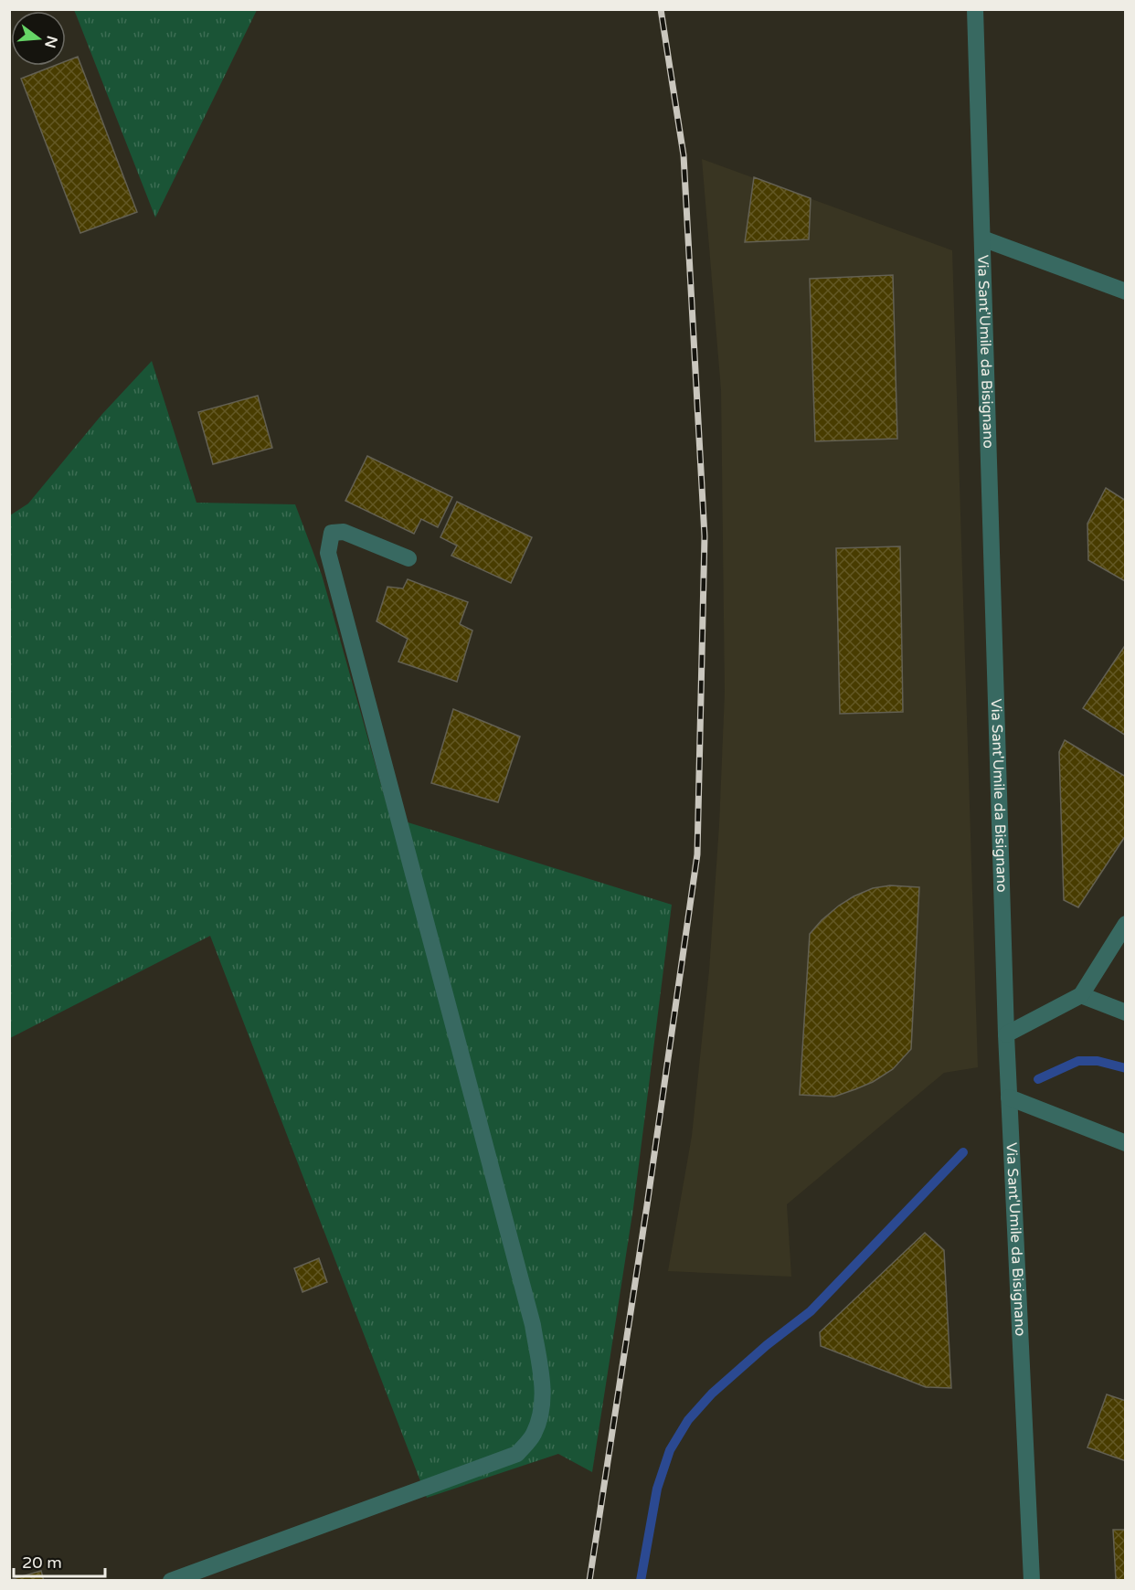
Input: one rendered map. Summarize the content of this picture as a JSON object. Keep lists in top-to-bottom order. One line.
{"streets":{"street":["Via Sant'Umile da Bisignano"]},"scale_bar":"20 m","north":"right"}
